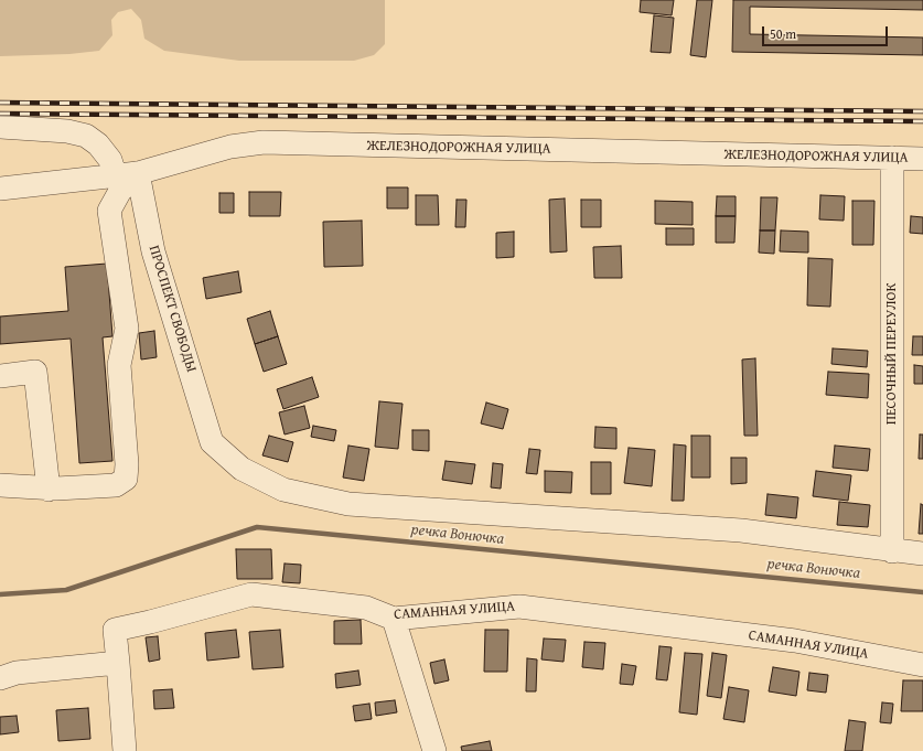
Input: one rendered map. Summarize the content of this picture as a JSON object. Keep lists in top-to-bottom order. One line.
{"streets":{"street":["ЖЕЛЕЗНОДОРОЖНАЯ УЛИЦА","ПРОСПЕКТ СВОБОДЫ","ПЕСОЧНЫЙ ПЕРЕУЛОК","САМАННАЯ УЛИЦА"]},"crossings":[["ЖЕЛЕЗНОДОРОЖНАЯ УЛИЦА","ПРОСПЕКТ СВОБОДЫ"],["ЖЕЛЕЗНОДОРОЖНАЯ УЛИЦА","ПЕСОЧНЫЙ ПЕРЕУЛОК"],["ПРОСПЕКТ СВОБОДЫ","ПЕСОЧНЫЙ ПЕРЕУЛОК"]],"water":["речка Вонючка"],"scale_bar":"50 m"}
